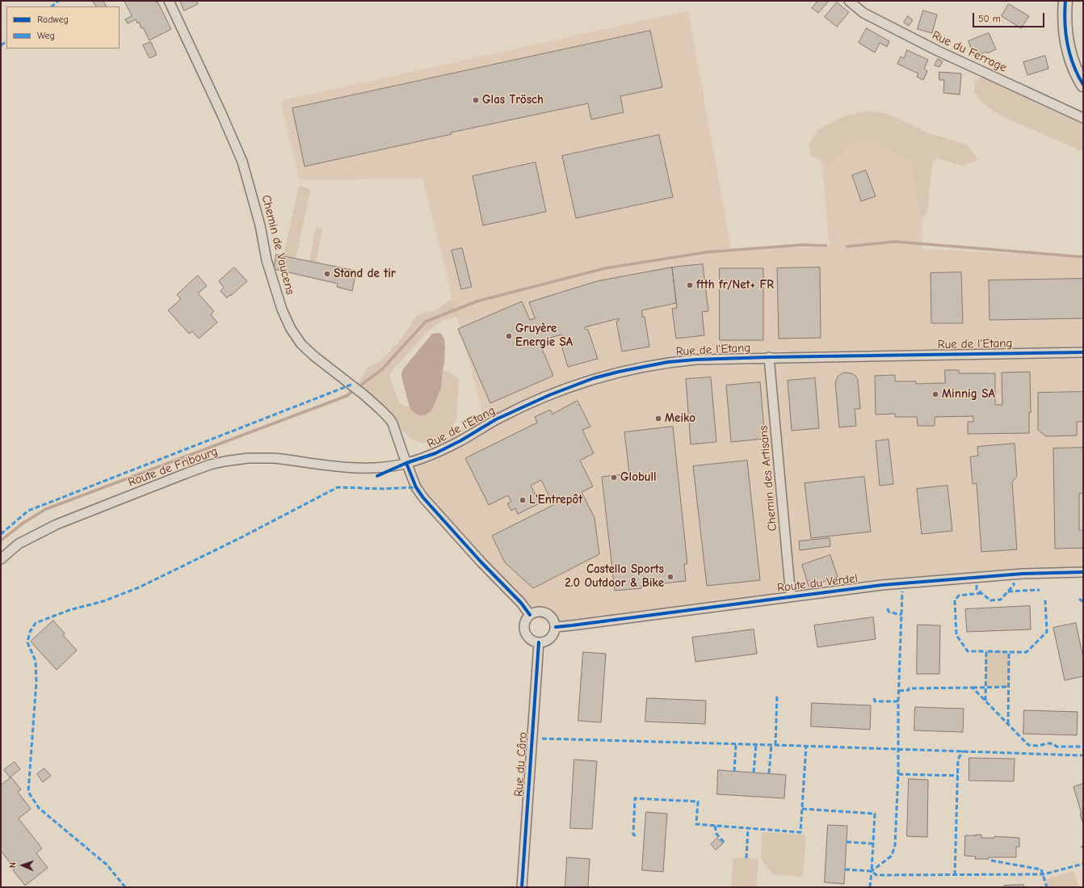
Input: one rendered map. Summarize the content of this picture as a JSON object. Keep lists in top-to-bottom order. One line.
{"streets":{"street":["Rue du Ferrage","Chemin de Vaucens","Rue de l'Etang","Route de Fribourg","Chemin des Artisans","Route du Verdel","Rue du Câro"]},"crossings":[["Chemin de Vaucens","Rue de l'Etang"],["Chemin de Vaucens","Route de Fribourg"],["Rue de l'Etang","Route de Fribourg"],["Rue de l'Etang","Chemin des Artisans"],["Chemin des Artisans","Route du Verdel"],["Route du Verdel","Rue du Câro"]],"places":["Glas Trösch","Stand de tir","ftth fr/Net+ FR","Gruyère Energie SA","Minnig SA","Meiko","Globull","L'Entrepôt","Castella Sports 2.0 Outdoor & Bike"],"legend":["Radweg","Weg"],"scale_bar":"50 m","north":"left"}
